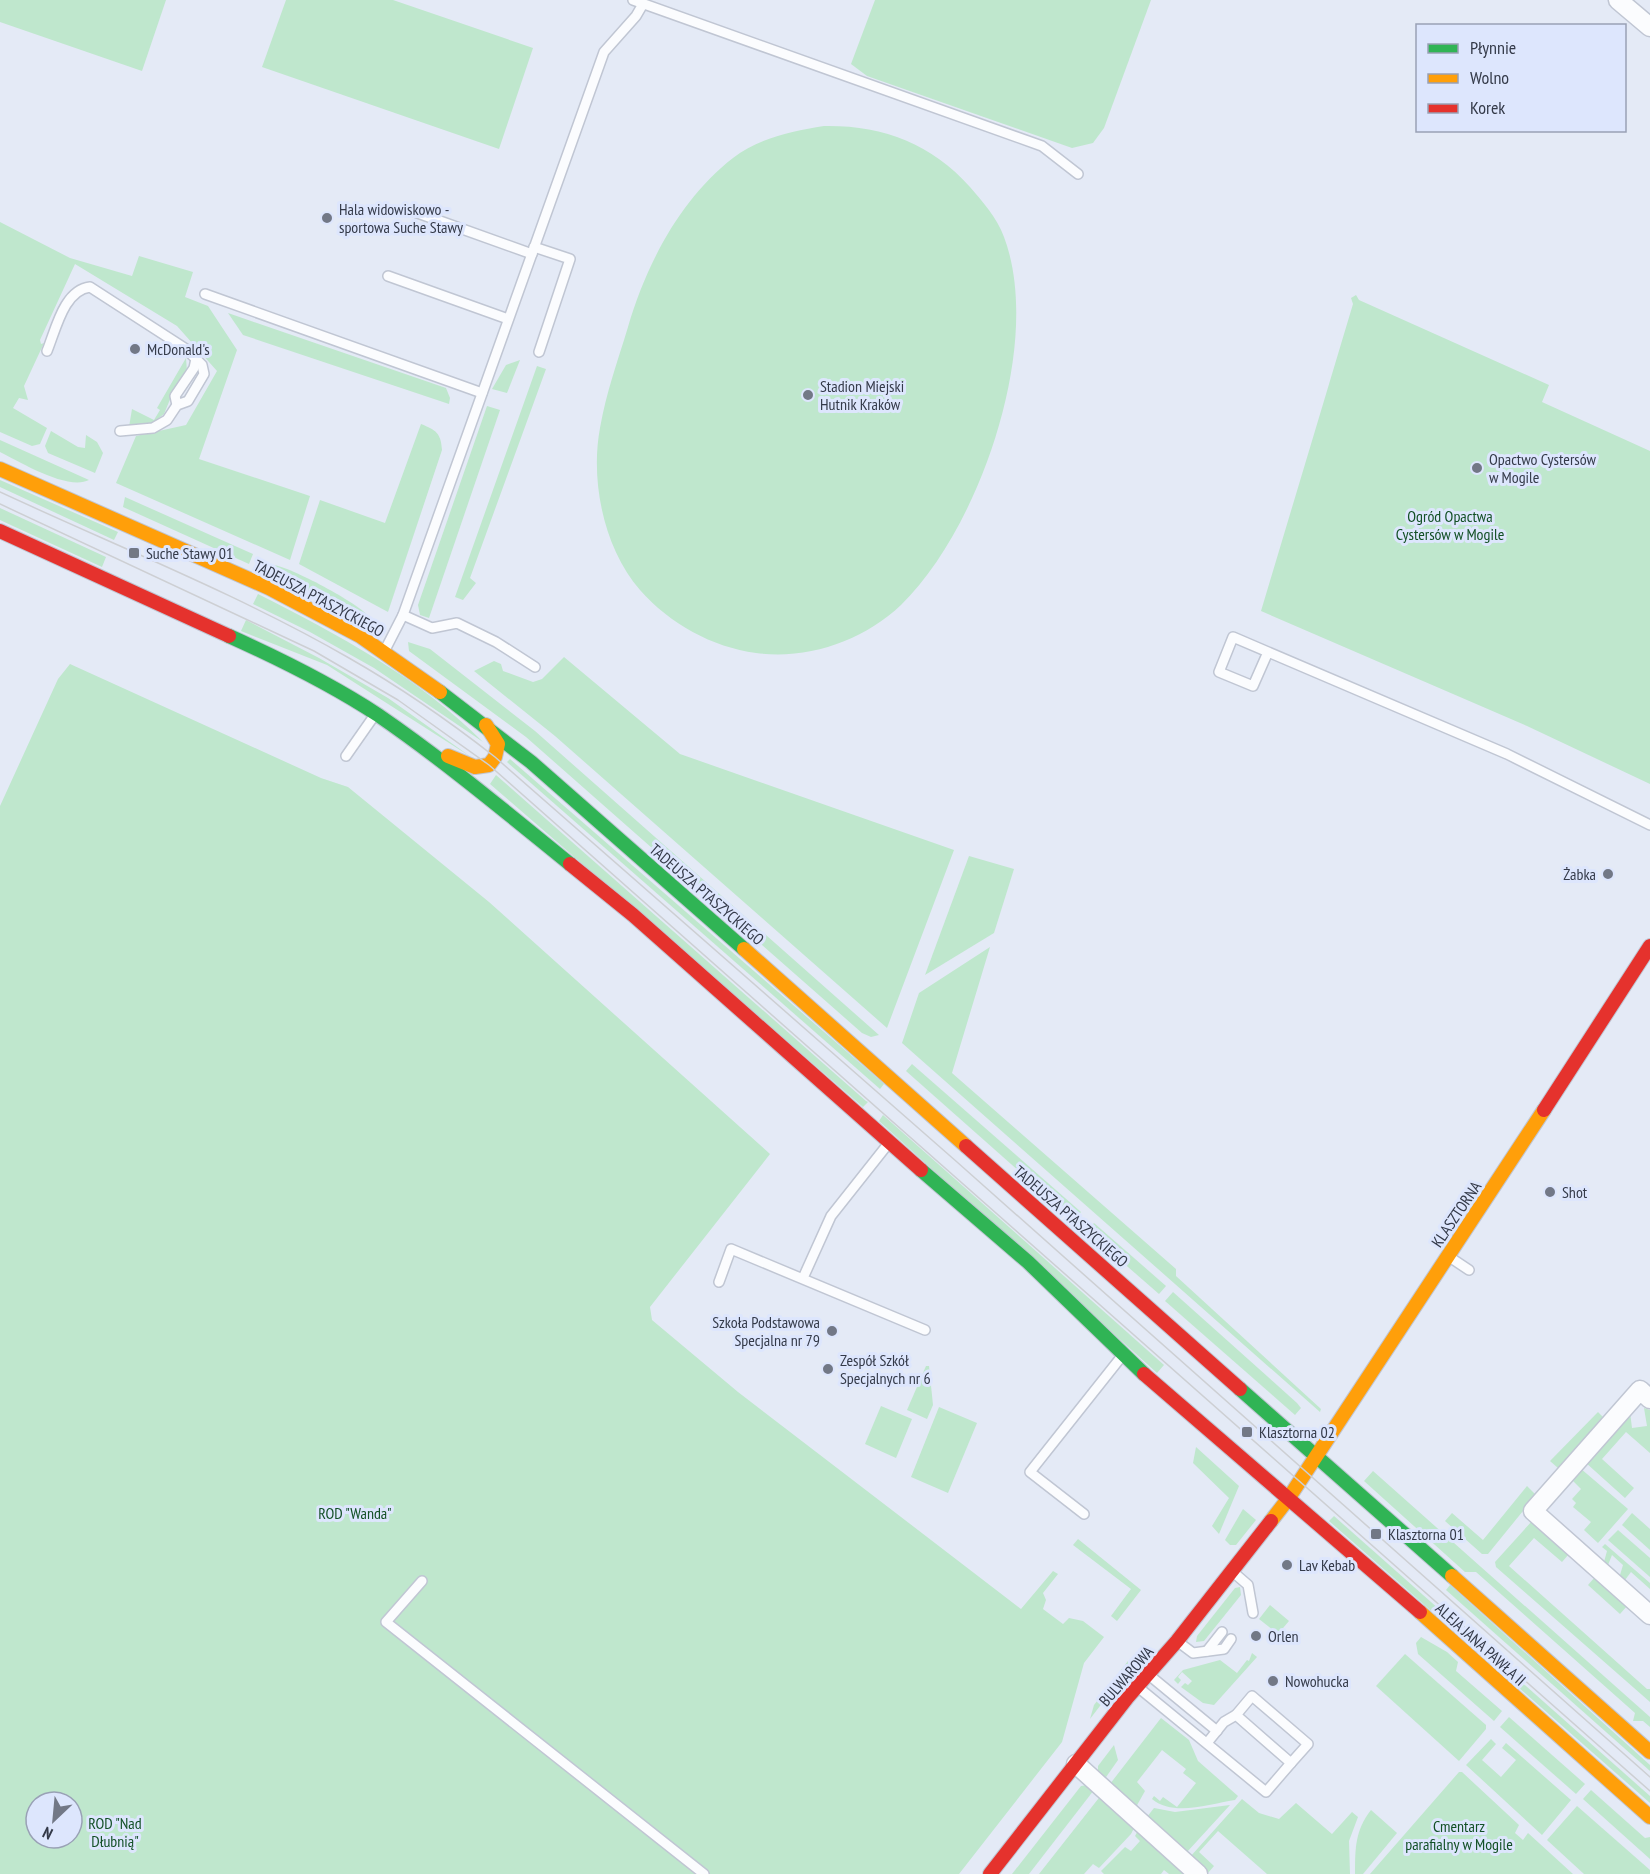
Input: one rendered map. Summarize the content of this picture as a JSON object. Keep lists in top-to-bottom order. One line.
{"streets":{"main road":["TADEUSZA PTASZYCKIEGO","KLASZTORNA","ALEJA JANA PAWŁA II","BULWAROWA"]},"crossings":[["TADEUSZA PTASZYCKIEGO","KLASZTORNA"],["TADEUSZA PTASZYCKIEGO","ALEJA JANA PAWŁA II"],["KLASZTORNA","ALEJA JANA PAWŁA II"],["KLASZTORNA","BULWAROWA"],["ALEJA JANA PAWŁA II","BULWAROWA"]],"parks":["Ogród Opactwa Cystersów w Mogile","ROD \"Wanda\"","ROD \"Nad Dłubnią\"","Cmentarz parafialny w Mogile"],"places":{"other":["Hala widowiskowo - sportowa Suche Stawy","McDonald's","Stadion Miejski Hutnik Kraków","Opactwo Cystersów w Mogile","Żabka","Shot","Szkoła Podstawowa Specjalna nr 79","Zespół Szkół Specjalnych nr 6","Lav Kebab","Orlen","Nowohucka"],"transit":["Suche Stawy 01","Klasztorna 02","Klasztorna 01"]},"legend":["Płynnie","Wolno","Korek"],"north":"bottom left"}
